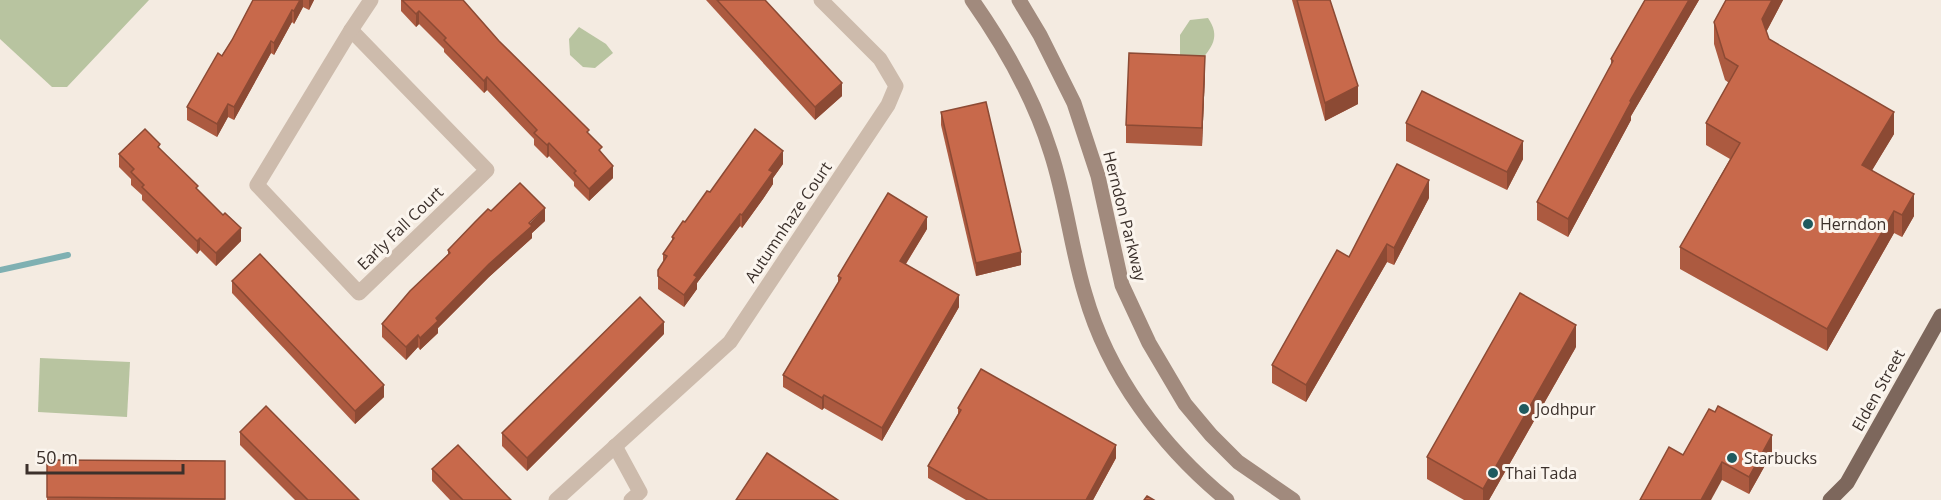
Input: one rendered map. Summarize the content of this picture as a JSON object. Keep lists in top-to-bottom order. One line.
{"streets":{"main road":["Herndon Parkway","Elden Street"],"street":["Autumnhaze Court","Early Fall Court"]},"places":["Herndon","Jodhpur","Starbucks","Thai Tada"],"scale_bar":"50 m"}
